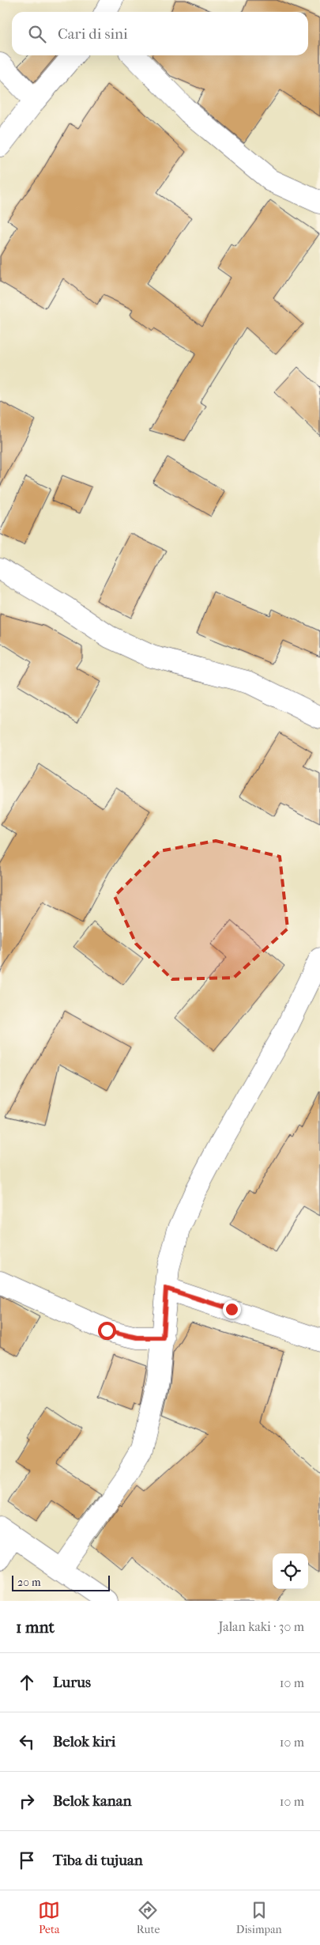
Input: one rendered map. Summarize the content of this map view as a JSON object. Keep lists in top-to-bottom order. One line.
{"scale_bar":"20 m","page":{"search":"Cari di sini","scale":"20 m","heading":["1 mnt","Jalan kaki · 30 m"],"list":[["Lurus","10 m"],["Belok kiri","10 m"],["Belok kanan","10 m"],"Tiba di tujuan"],"nav":["Peta","Rute","Disimpan"]}}
